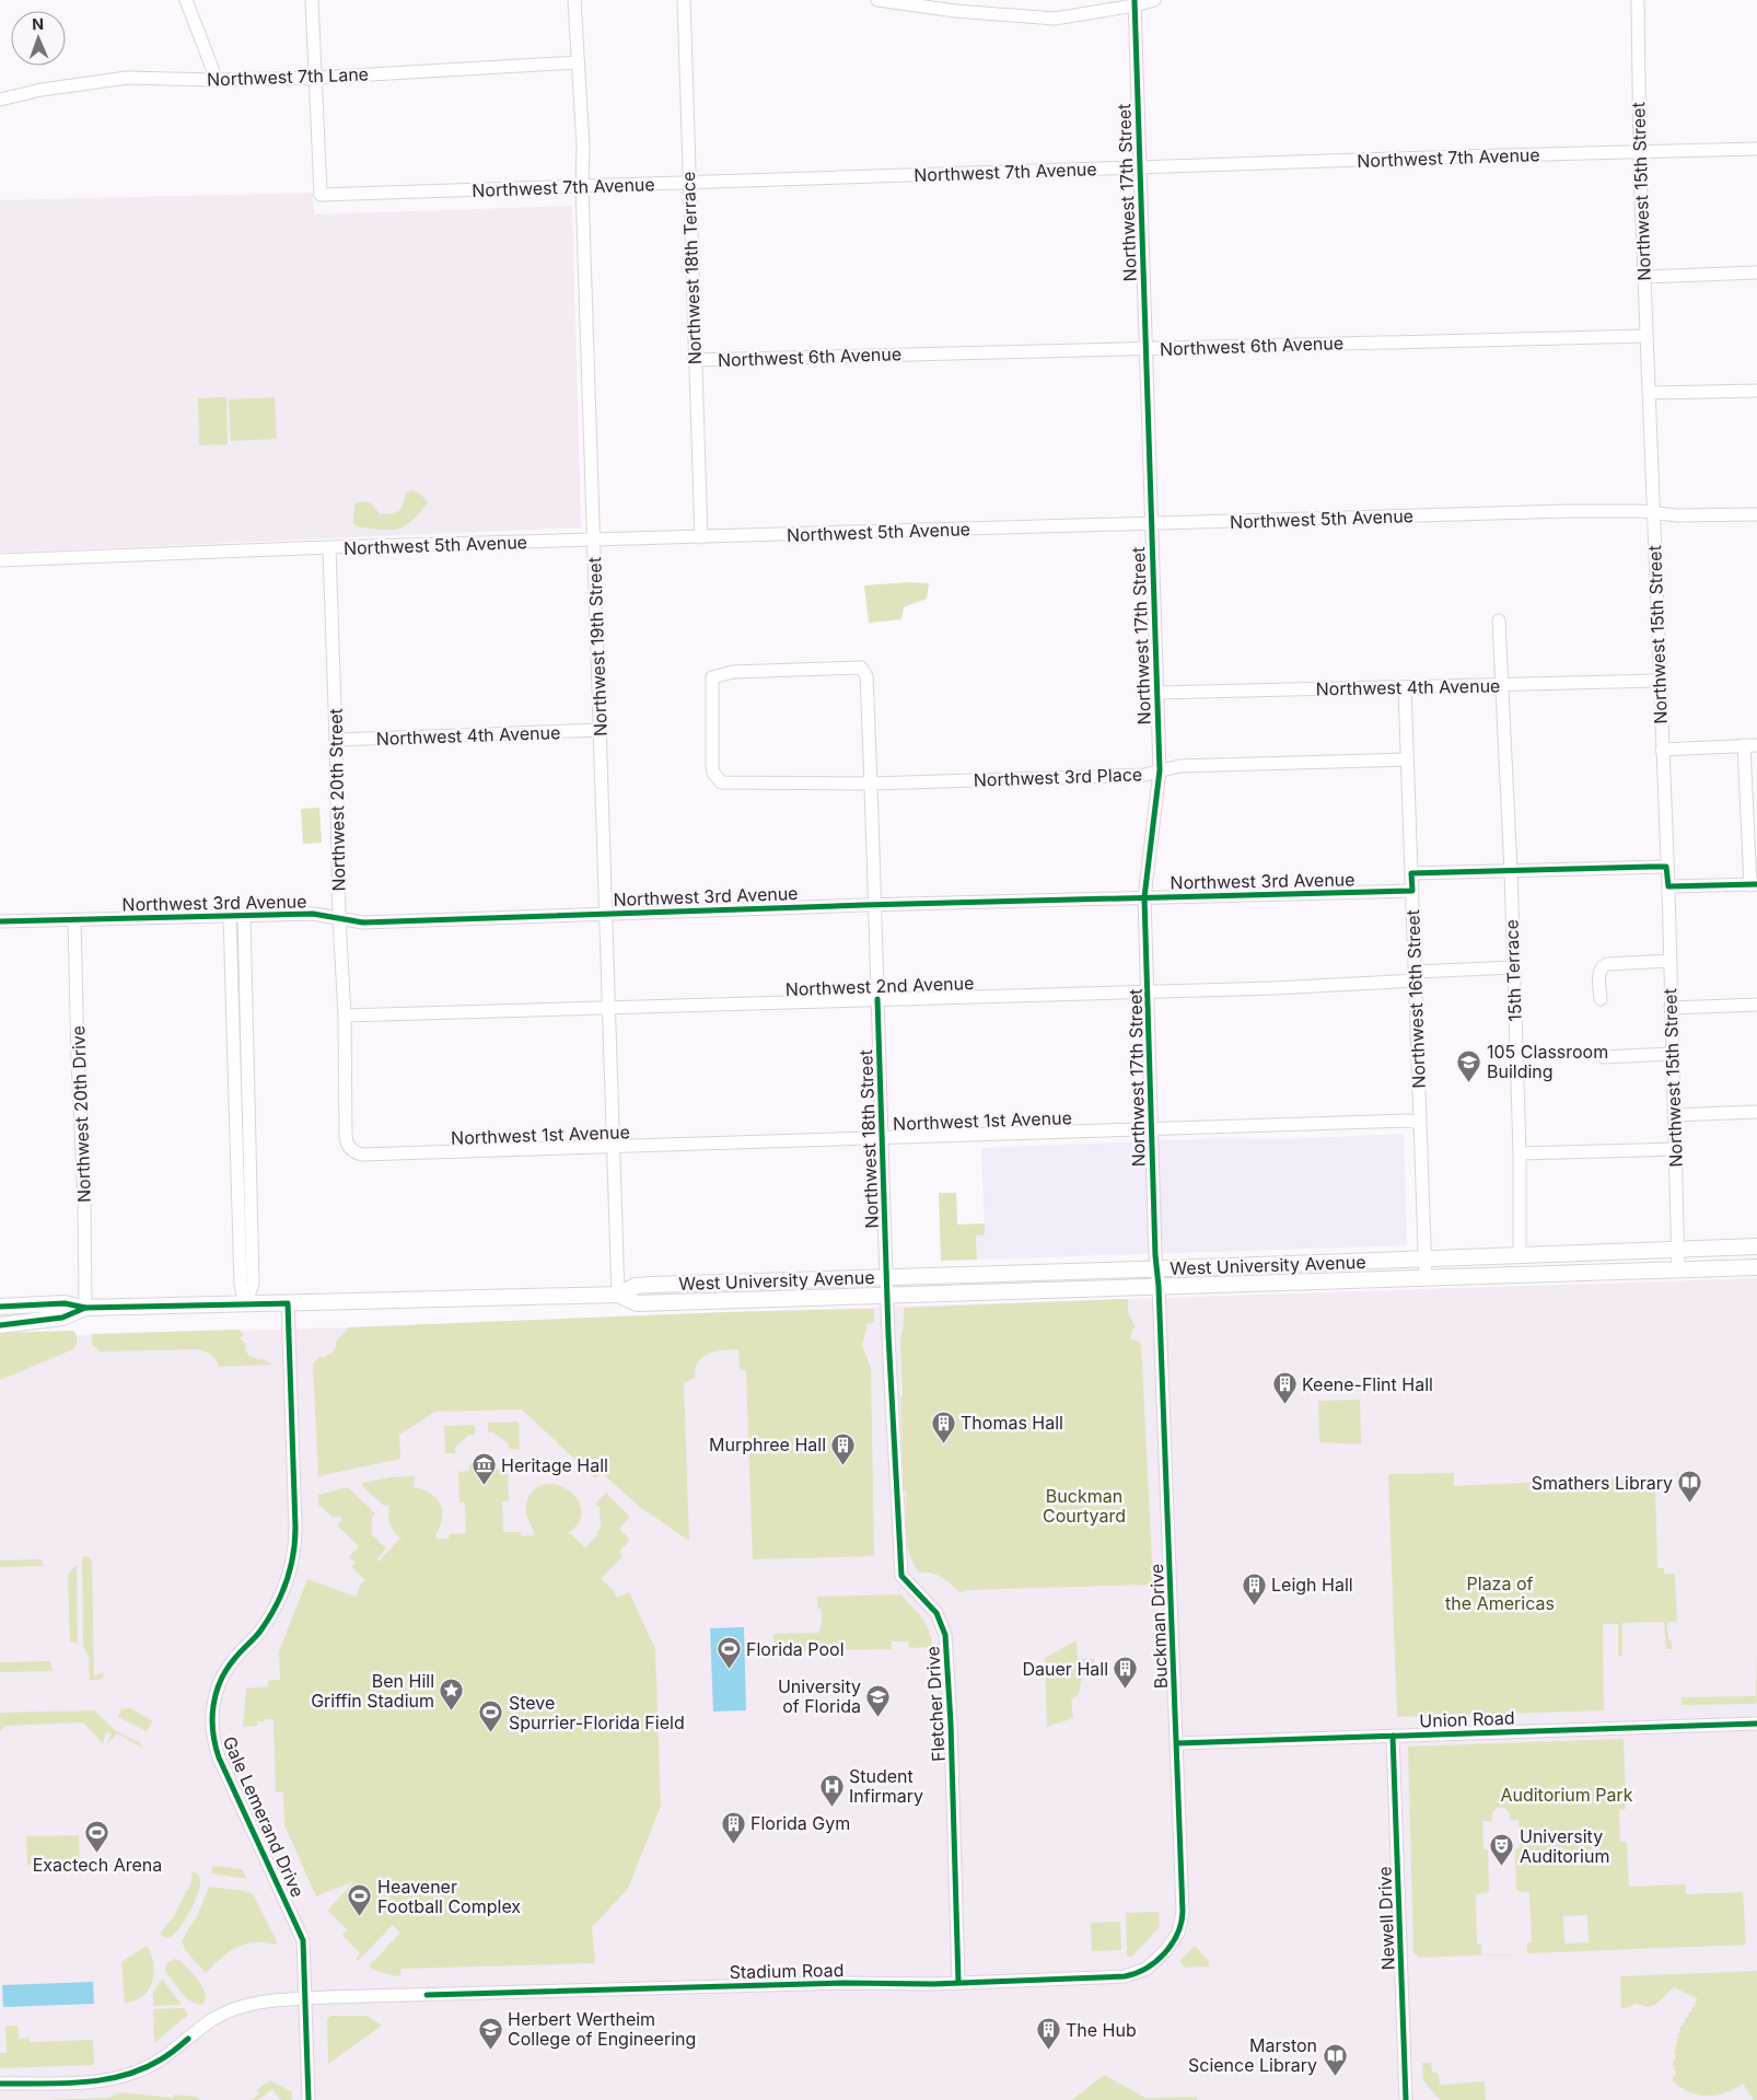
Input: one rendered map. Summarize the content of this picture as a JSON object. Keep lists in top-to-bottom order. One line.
{"streets":{"main road":["West University Avenue"],"street":["Northwest 7th Lane","Northwest 7th Avenue","Northwest 15th Street","Northwest 17th Street","Northwest 18th Terrace","Northwest 6th Avenue","Northwest 5th Avenue","Northwest 19th Street","Northwest 4th Avenue","Northwest 3rd Place","Northwest 20th Street","Northwest 3rd Avenue","15th Terrace","Northwest 2nd Avenue","Northwest 16th Street","Northwest 20th Drive","Northwest 1st Avenue","Northwest 18th Street","Buckman Drive","Fletcher Drive","Union Road","Gale Lemerand Drive","Newell Drive","Stadium Road"]},"crossings":[["Northwest 7th Lane","Northwest 7th Avenue"],["Northwest 7th Lane","Northwest 19th Street"],["Northwest 7th Avenue","Northwest 15th Street"],["Northwest 7th Avenue","Northwest 17th Street"],["Northwest 7th Avenue","Northwest 18th Terrace"],["Northwest 7th Avenue","Northwest 19th Street"],["Northwest 15th Street","Northwest 6th Avenue"],["Northwest 15th Street","Northwest 5th Avenue"],["Northwest 15th Street","Northwest 4th Avenue"],["Northwest 15th Street","West University Avenue"],["Northwest 17th Street","Northwest 6th Avenue"],["Northwest 17th Street","Northwest 5th Avenue"],["Northwest 17th Street","Northwest 4th Avenue"],["Northwest 17th Street","Northwest 3rd Place"],["Northwest 17th Street","Northwest 3rd Avenue"],["Northwest 17th Street","Northwest 2nd Avenue"],["Northwest 17th Street","Northwest 1st Avenue"],["Northwest 17th Street","West University Avenue"],["Northwest 17th Street","Buckman Drive"],["Northwest 18th Terrace","Northwest 6th Avenue"],["Northwest 18th Terrace","Northwest 5th Avenue"],["Northwest 5th Avenue","Northwest 19th Street"],["Northwest 5th Avenue","Northwest 20th Street"],["Northwest 19th Street","Northwest 4th Avenue"],["Northwest 19th Street","Northwest 3rd Avenue"],["Northwest 19th Street","Northwest 2nd Avenue"],["Northwest 19th Street","Northwest 1st Avenue"],["Northwest 19th Street","West University Avenue"],["Northwest 4th Avenue","Northwest 20th Street"],["Northwest 4th Avenue","15th Terrace"],["Northwest 4th Avenue","Northwest 16th Street"],["Northwest 3rd Place","Northwest 16th Street"],["Northwest 3rd Place","Northwest 18th Street"],["Northwest 20th Street","Northwest 3rd Avenue"],["Northwest 20th Street","Northwest 2nd Avenue"],["Northwest 20th Street","Northwest 1st Avenue"],["Northwest 3rd Avenue","Northwest 16th Street"],["Northwest 3rd Avenue","Northwest 20th Drive"],["Northwest 3rd Avenue","Northwest 18th Street"],["15th Terrace","Northwest 2nd Avenue"],["15th Terrace","West University Avenue"],["Northwest 2nd Avenue","Northwest 16th Street"],["Northwest 2nd Avenue","Northwest 18th Street"],["Northwest 16th Street","Northwest 1st Avenue"],["Northwest 16th Street","West University Avenue"],["Northwest 20th Drive","West University Avenue"],["Northwest 1st Avenue","Northwest 18th Street"],["Northwest 18th Street","West University Avenue"],["Northwest 18th Street","Fletcher Drive"],["West University Avenue","Buckman Drive"],["West University Avenue","Fletcher Drive"],["West University Avenue","Gale Lemerand Drive"],["Buckman Drive","Union Road"],["Buckman Drive","Stadium Road"],["Fletcher Drive","Stadium Road"],["Union Road","Newell Drive"],["Gale Lemerand Drive","Stadium Road"]],"parks":["Buckman Courtyard","Plaza of the Americas","Auditorium Park"],"places":{"school or university":["105 Classroom Building","University of Florida","Herbert Wertheim College of Engineering"],"building":["Keene-Flint Hall","Thomas Hall","Murphree Hall","Leigh Hall","Dauer Hall","Florida Gym","The Hub"],"museum":["Heritage Hall"],"library":["Smathers Library","Marston Science Library"],"sports":["Florida Pool","Steve Spurrier-Florida Field","Exactech Arena","Heavener Football Complex"],"place":["Ben Hill Griffin Stadium"],"hospital":["Student Infirmary"],"theatre":["University Auditorium"]},"north":"top"}
